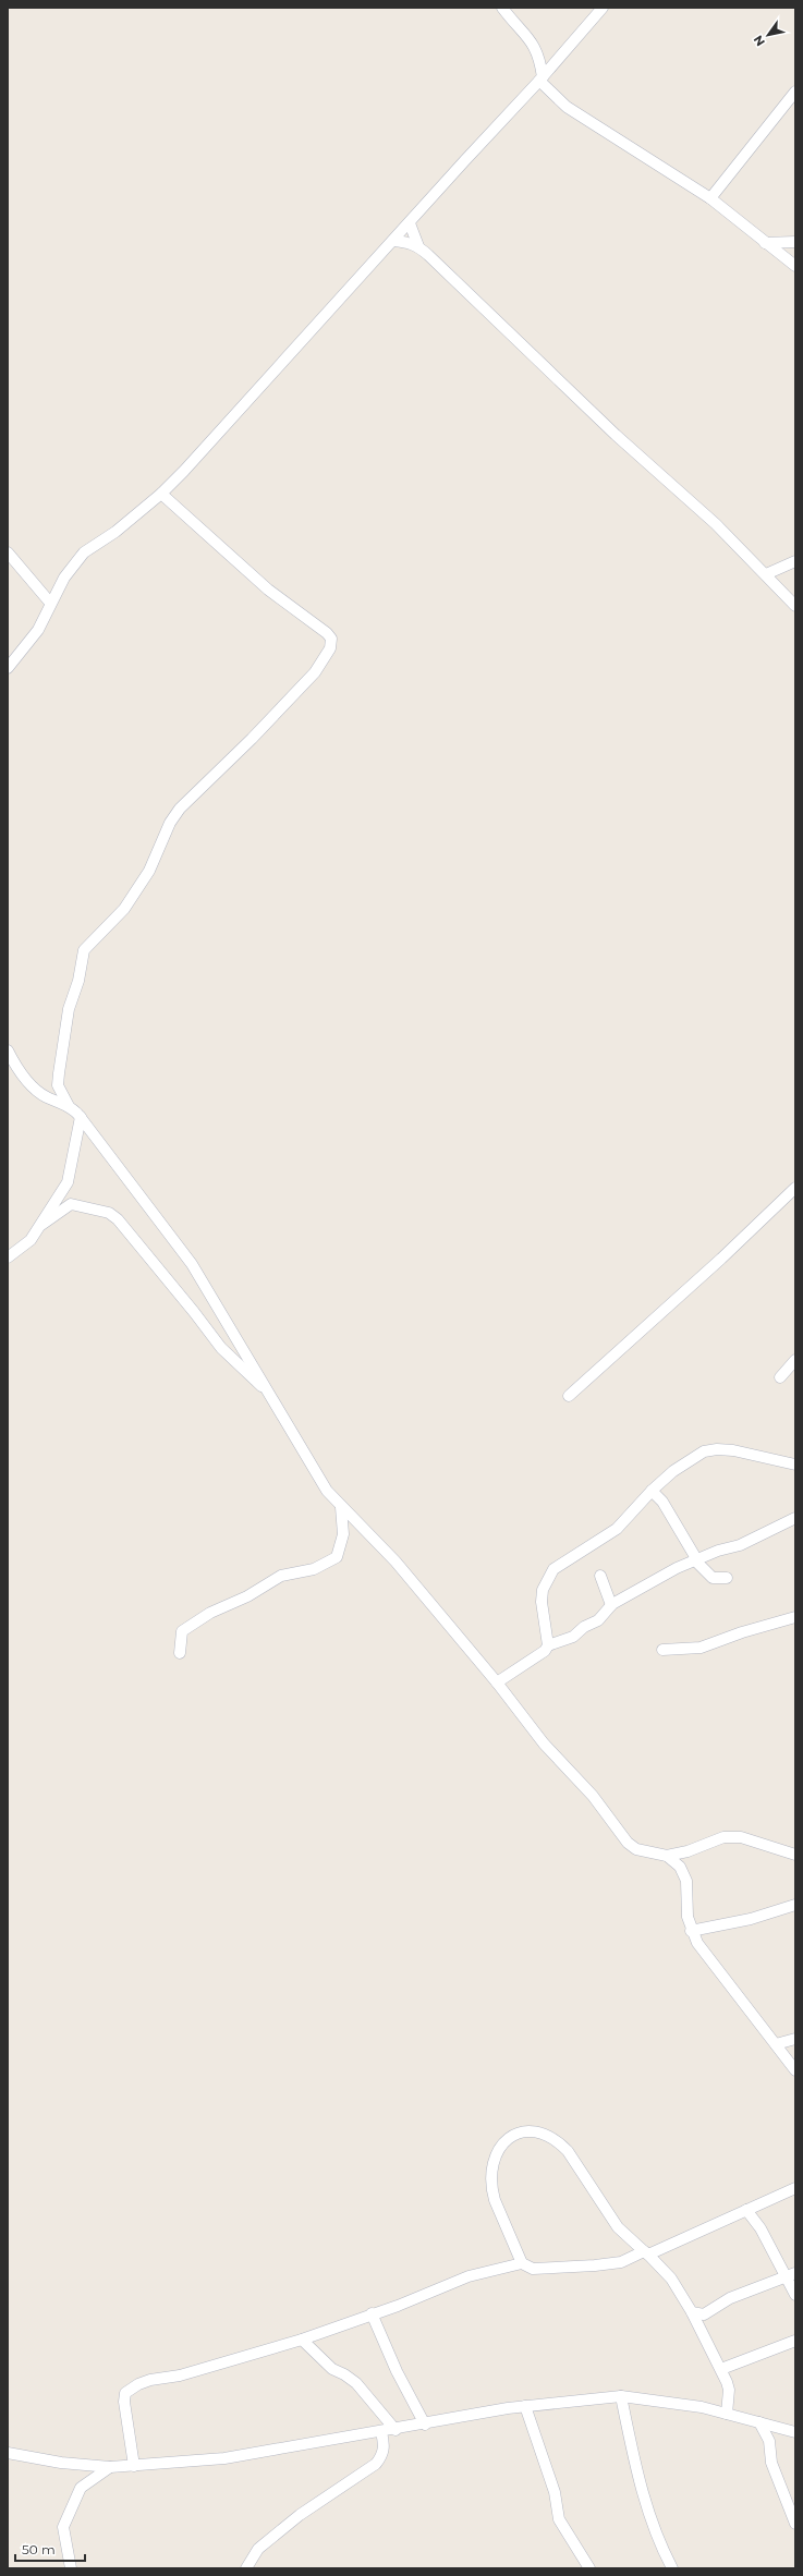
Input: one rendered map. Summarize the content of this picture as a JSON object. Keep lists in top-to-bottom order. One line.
{"scale_bar":"50 m","north":"bottom left"}
